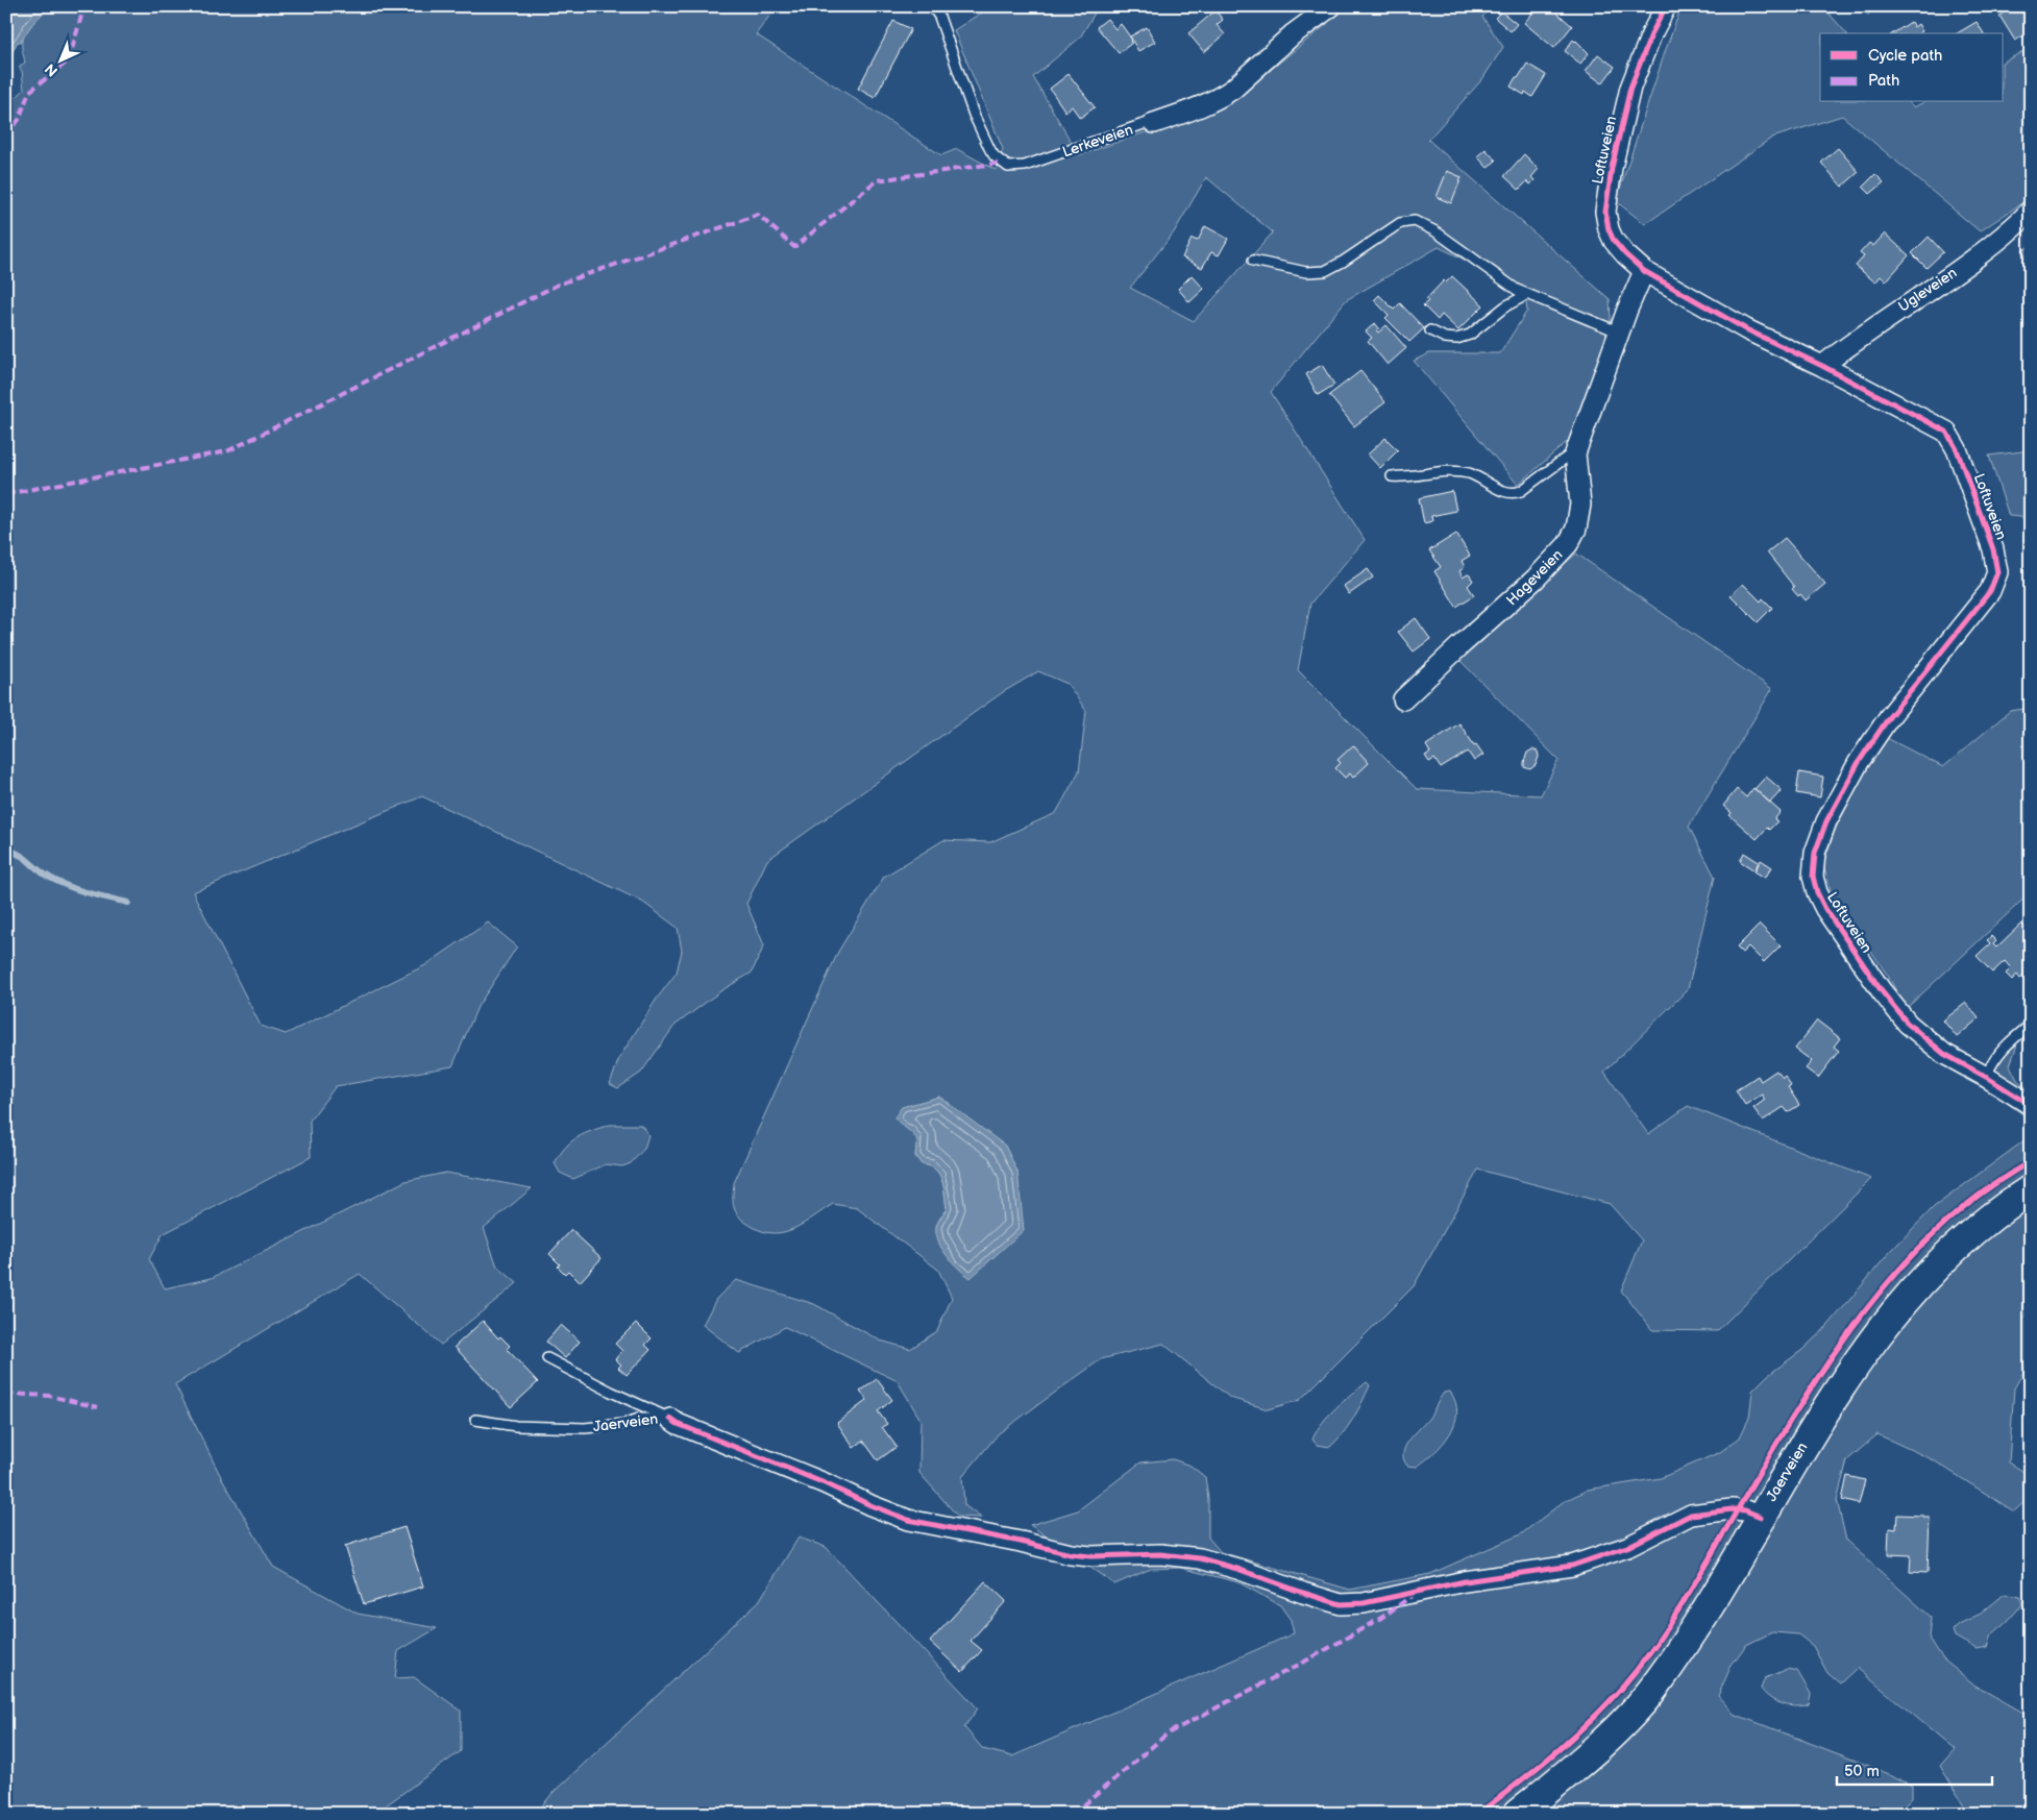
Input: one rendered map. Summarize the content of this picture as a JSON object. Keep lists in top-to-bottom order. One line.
{"streets":{"main road":["Jaerveien"],"street":["Lerkeveien","Loftuveien","Ugleveien","Hageveien"]},"crossings":[["Loftuveien","Ugleveien"],["Loftuveien","Hageveien"]],"legend":["Cycle path","Path"],"scale_bar":"50 m","north":"bottom left"}
